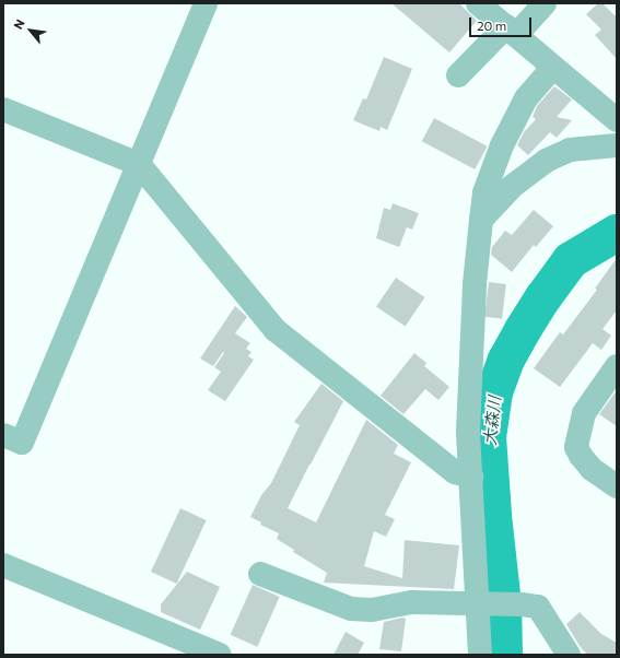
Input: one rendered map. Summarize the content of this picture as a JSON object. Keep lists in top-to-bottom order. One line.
{"water":["大森川"],"scale_bar":"20 m","north":"top left"}
